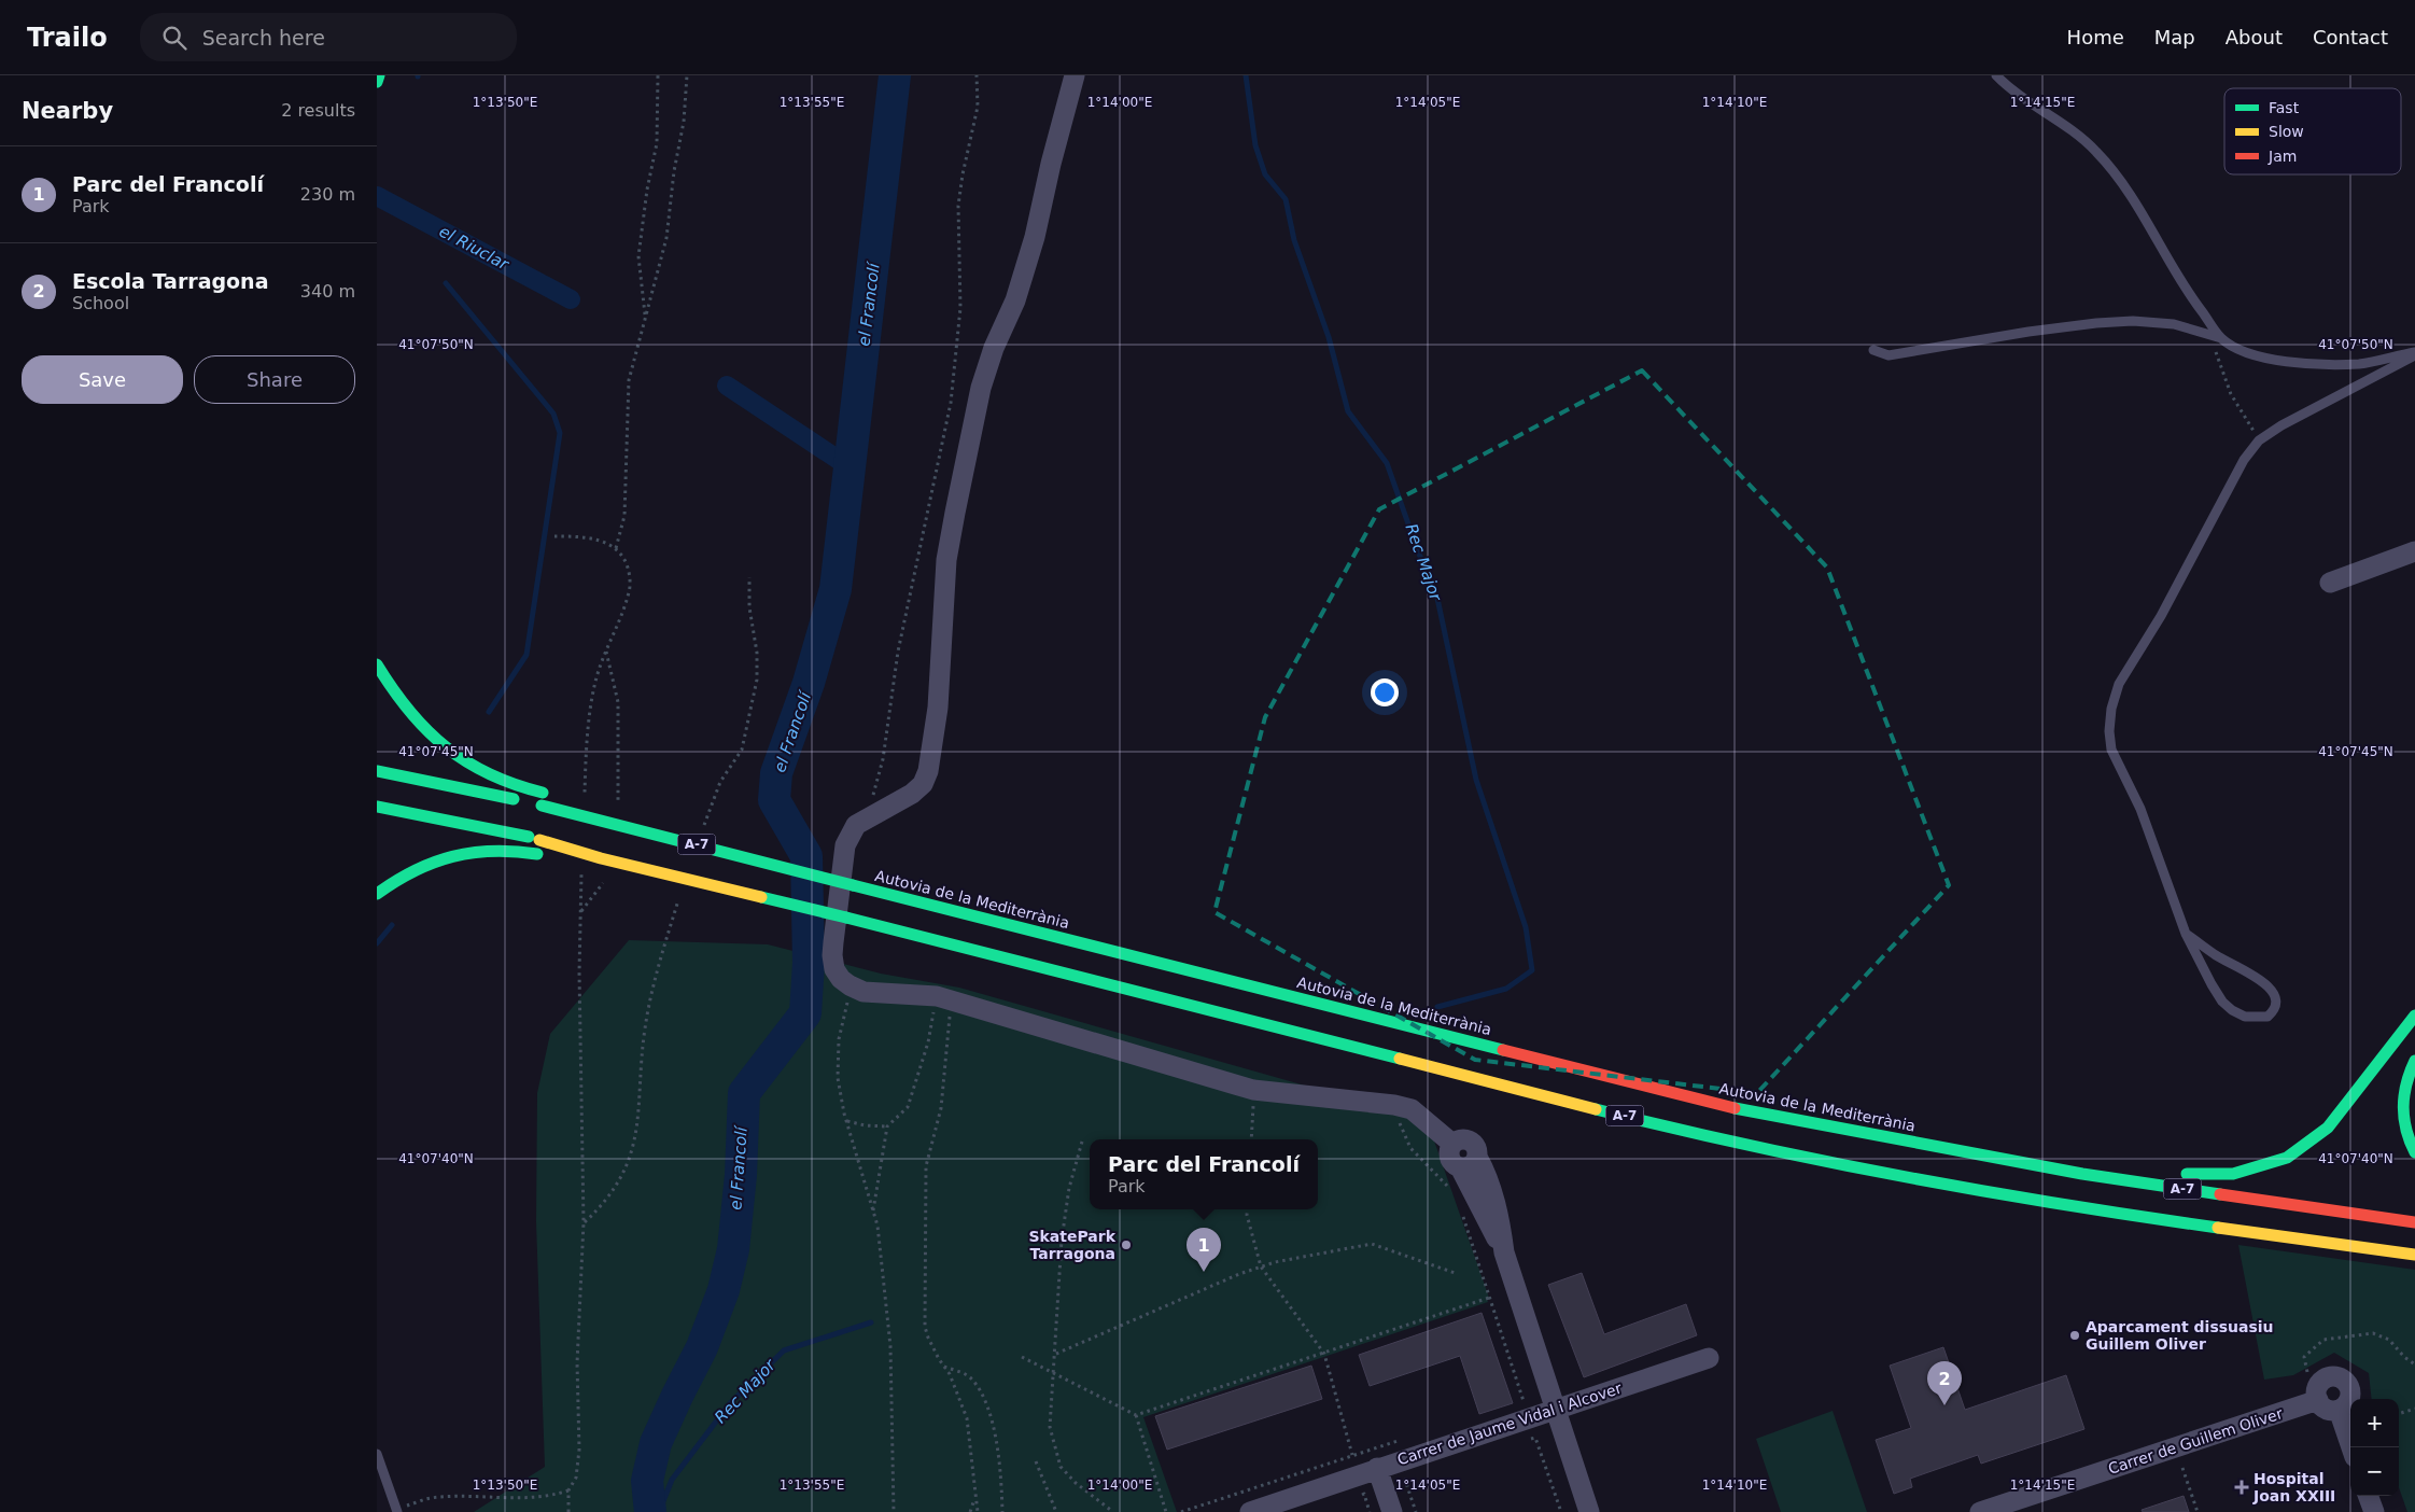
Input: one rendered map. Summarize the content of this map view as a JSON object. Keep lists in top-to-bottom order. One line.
{"streets":{"highway":["A-7","Autovia de la Mediterrània"],"street":["Carrer de Jaume Vidal i Alcover","Carrer de Guillem Oliver"]},"water":["el Riuclar","el Francolí","Rec Major"],"places":{"other":["SkatePark Tarragona","Aparcament dissuasiu Guillem Oliver"],"health":["Hospital Joan XXIII"]},"legend":["Fast","Slow","Jam"],"page":{"header":"Trailo","search":"Search here","nav":["Home","Map","About","Contact"],"heading":["Nearby","2 results"],"list":[{"mark":"1","name":"Parc del Francolí","note":"Park","value":"230 m"},{"mark":"2","name":"Escola Tarragona","note":"School","value":"340 m"}],"buttons":["Save","Share"],"popup":["Parc del Francolí","Park"],"pins":["1","2"],"map_buttons":["+","−"]},"coordinates":["1°13'50\"E","1°13'55\"E","1°14'00\"E","1°14'05\"E","1°14'10\"E","1°14'15\"E","41°07'50\"N","41°07'45\"N","41°07'40\"N"]}
